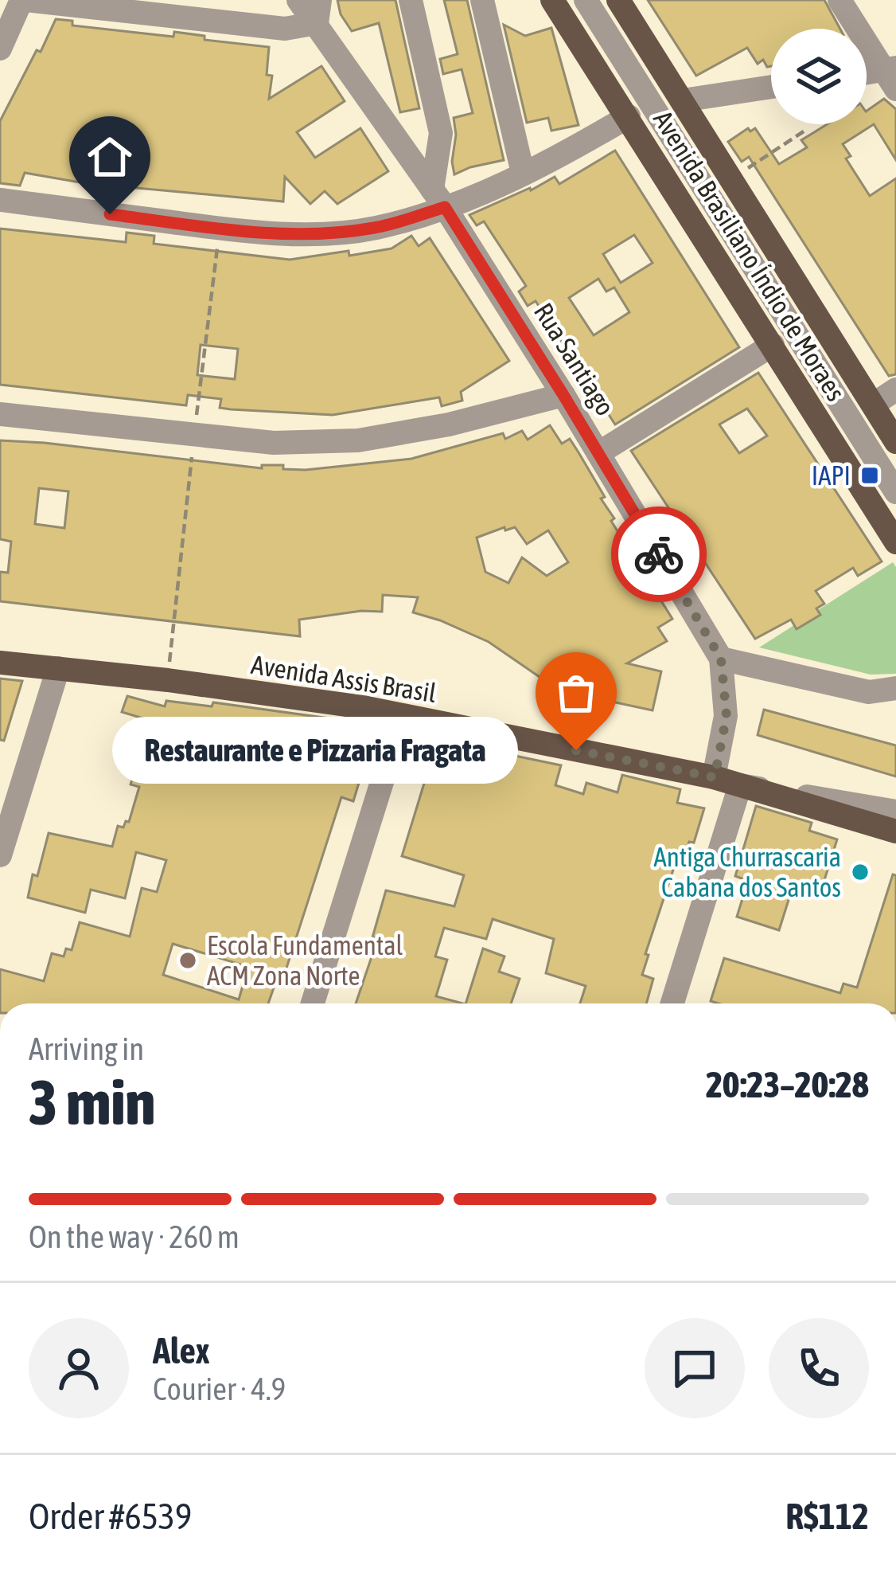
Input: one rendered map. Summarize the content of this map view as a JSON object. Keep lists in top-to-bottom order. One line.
{"streets":{"main road":["Avenida Brasiliano Índio de Moraes","Avenida Assis Brasil"],"street":["Rua Santiago"]},"crossings":[["Rua Santiago","Avenida Assis Brasil"]],"places":{"transit":["IAPI"],"other":["Restaurante e Pizzaria Fragata","Antiga Churrascaria Cabana dos Santos","Escola Fundamental ACM Zona Norte"]},"page":{"bubble":"Restaurante e Pizzaria Fragata","heading":["3 min","Arriving in","20:23–20:28"],"panel":["Alex","Courier · 4.9","Order #6539","R$112"],"bar":"On the way · 260 m"}}
